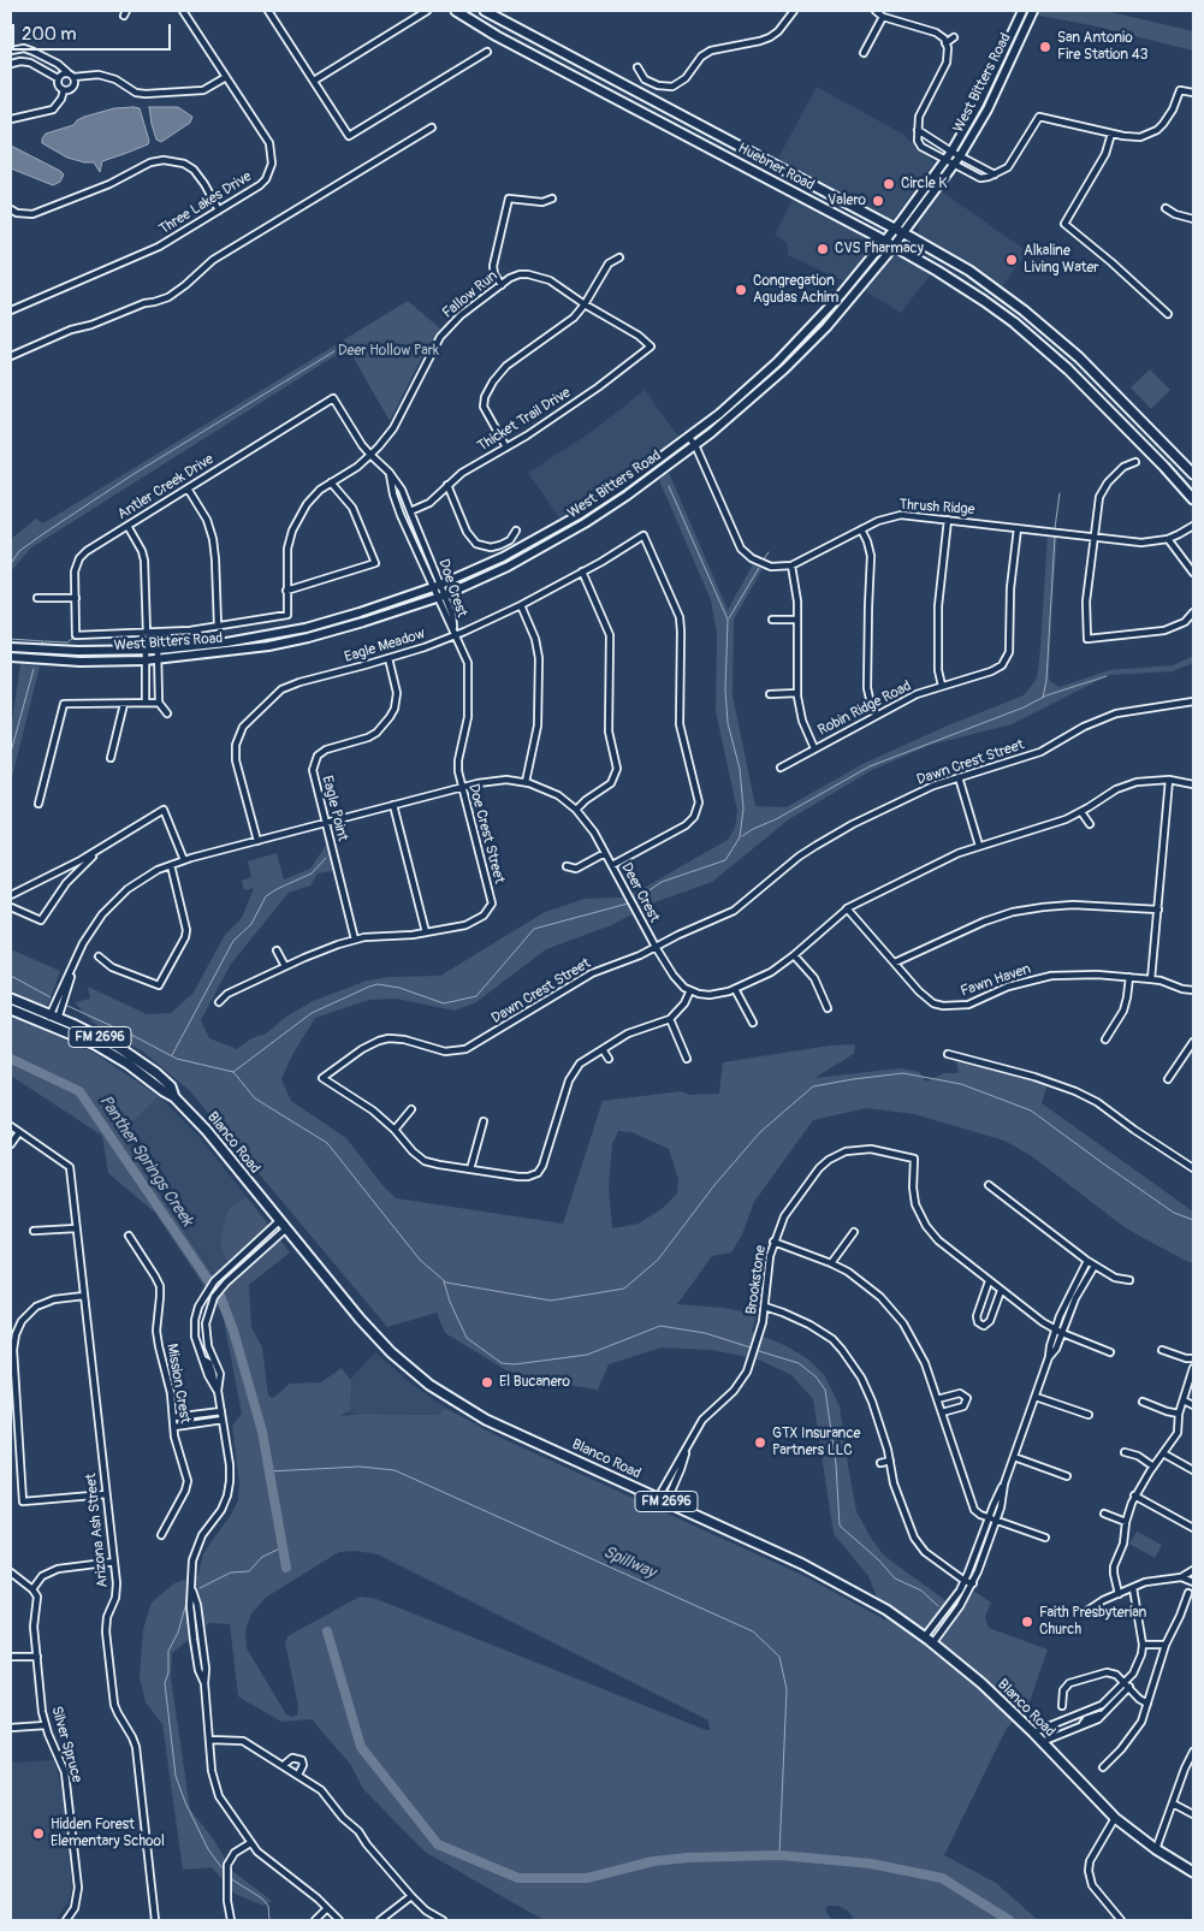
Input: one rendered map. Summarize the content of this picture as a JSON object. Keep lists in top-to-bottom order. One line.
{"streets":{"main road":["West Bitters Road","Huebner Road","FM 2696","Blanco Road"],"street":["Three Lakes Drive","Fallow Run","Thicket Trail Drive","Antler Creek Drive","Thrush Ridge","Doe Crest","Eagle Meadow","Robin Ridge Road","Dawn Crest Street","Eagle Point","Doe Crest Street","Deer Crest","Fawn Haven","Brookstone","Mission Crest","Arizona Ash Street","Silver Spruce"]},"crossings":[["West Bitters Road","Huebner Road"],["West Bitters Road","Doe Crest"],["Fallow Run","Thicket Trail Drive"],["Fallow Run","Doe Crest"],["Thicket Trail Drive","Doe Crest"],["Antler Creek Drive","Doe Crest"],["Thrush Ridge","Robin Ridge Road"],["Doe Crest","Doe Crest Street"],["Eagle Meadow","Eagle Point"],["Eagle Meadow","Doe Crest Street"],["Eagle Meadow","Deer Crest"],["Dawn Crest Street","Deer Crest"],["Eagle Point","Doe Crest Street"],["Eagle Point","Deer Crest"],["Doe Crest Street","Deer Crest"],["Deer Crest","Blanco Road"],["Blanco Road","Brookstone"]],"water":["Panther Springs Creek","Spillway"],"parks":["Deer Hollow Park"],"places":["San Antonio Fire Station 43","Circle K","Valero","CVS Pharmacy","Alkaline Living Water","Congregation Agudas Achim","El Bucanero","GTX Insurance Partners LLC","Faith Presbyterian Church","Hidden Forest Elementary School"],"scale_bar":"200 m"}
